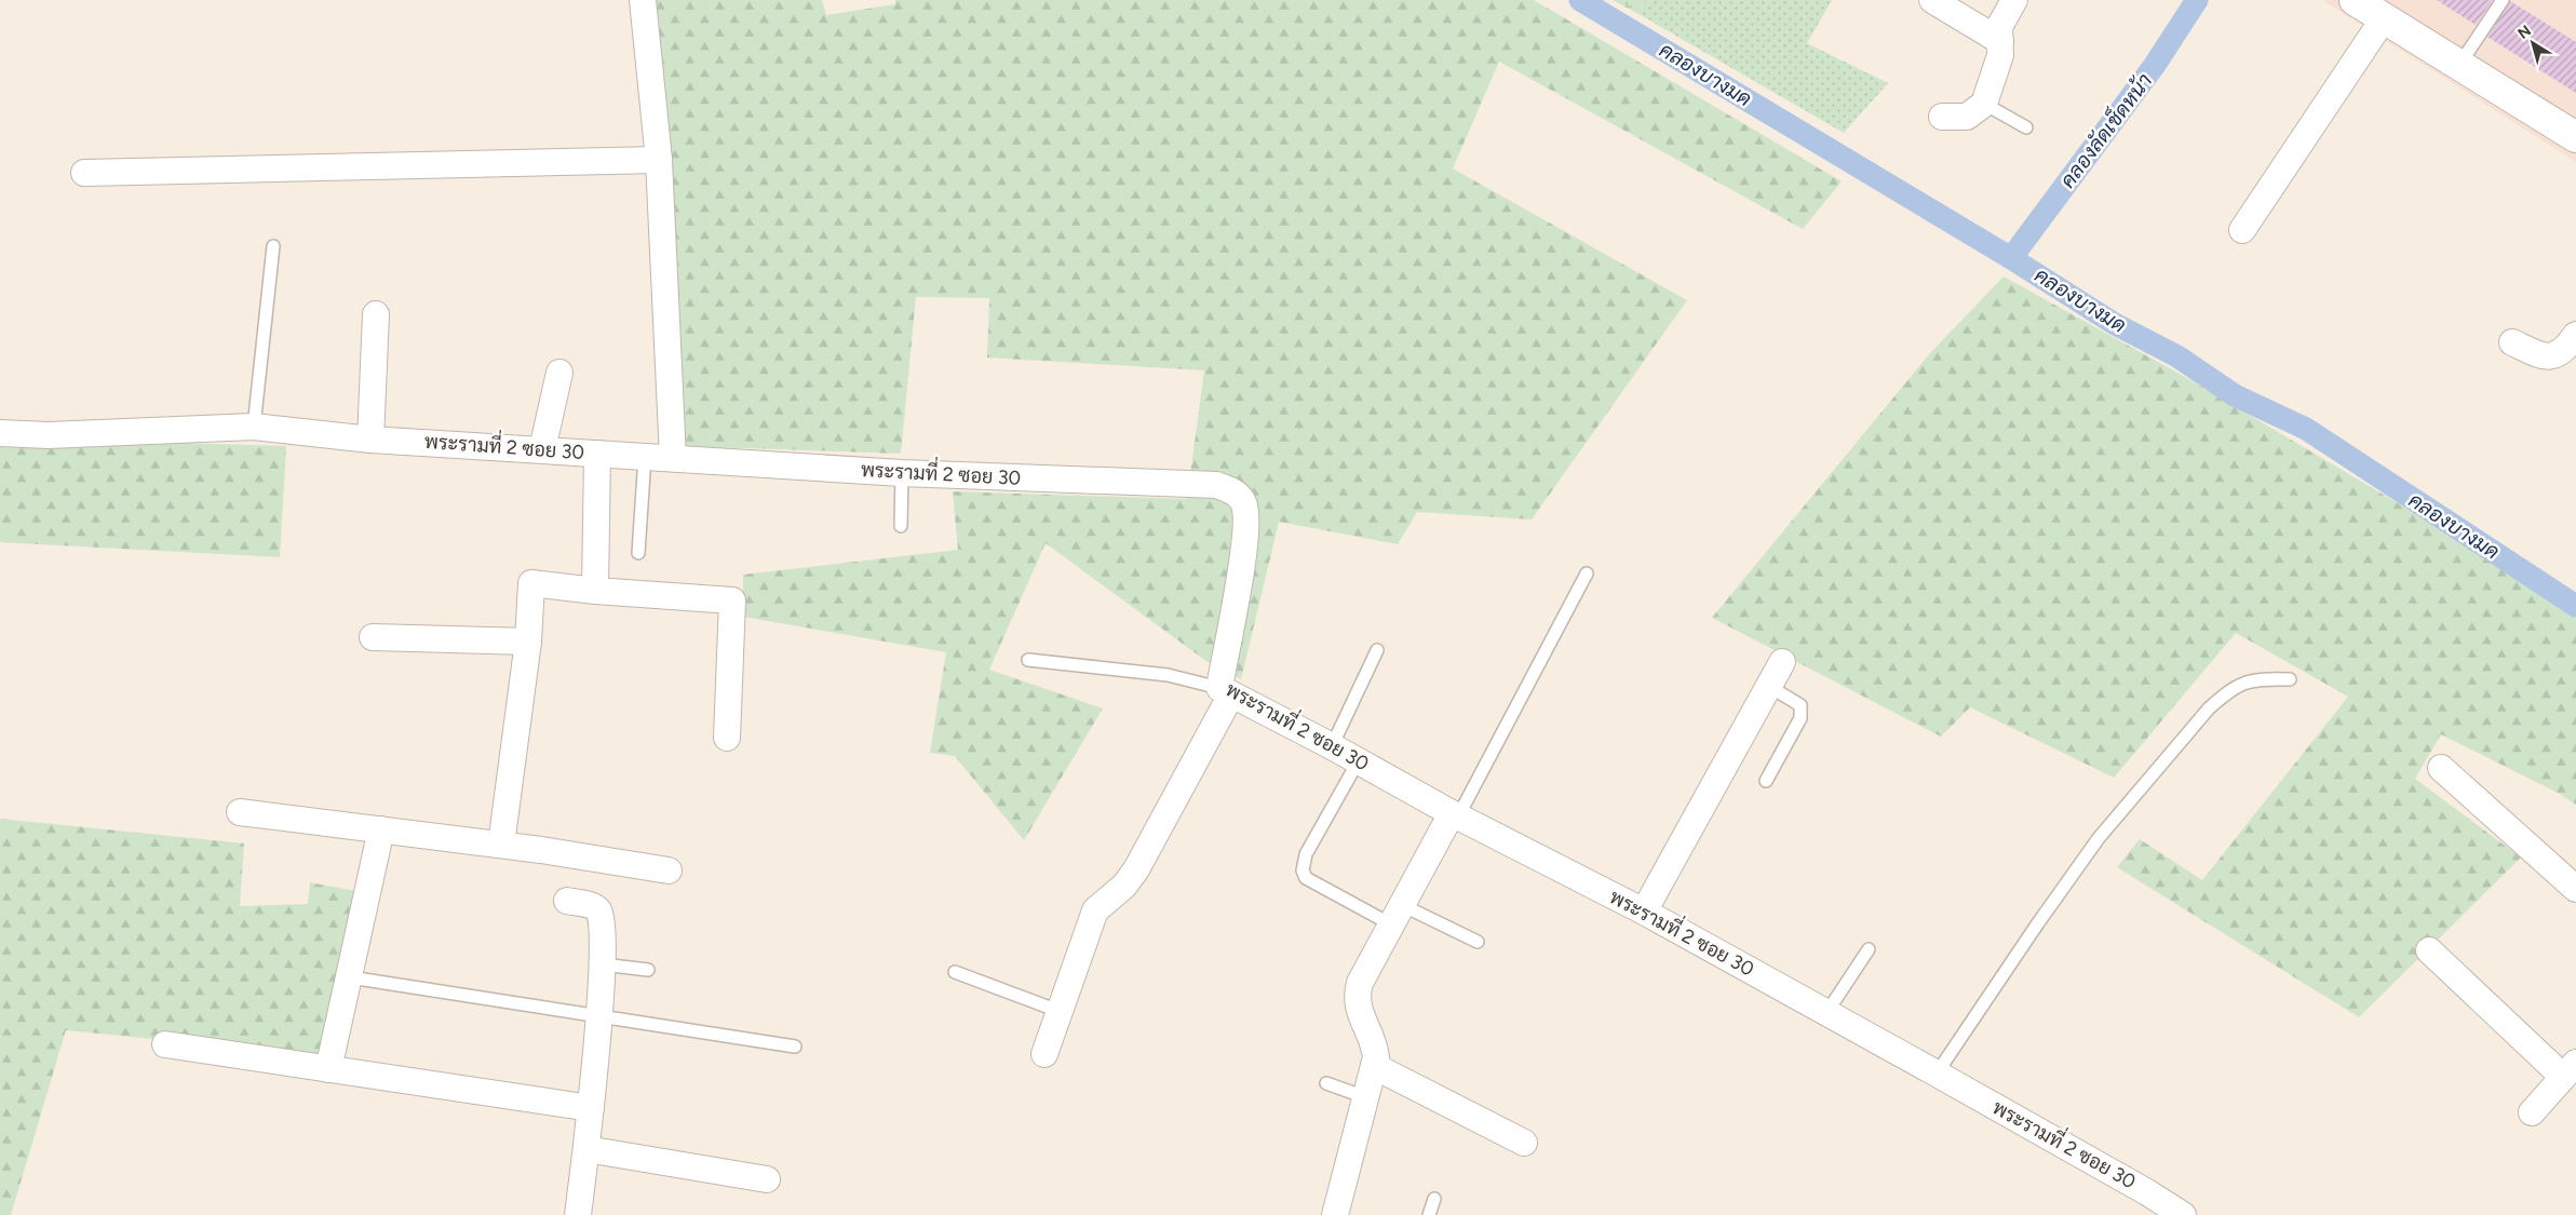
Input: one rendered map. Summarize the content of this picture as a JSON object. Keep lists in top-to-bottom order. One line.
{"streets":{"street":["พระรามที่ 2 ซอย 30"]},"water":["คลองบางมด","คลองลัดเช็ดหน้า"],"north":"top left"}
